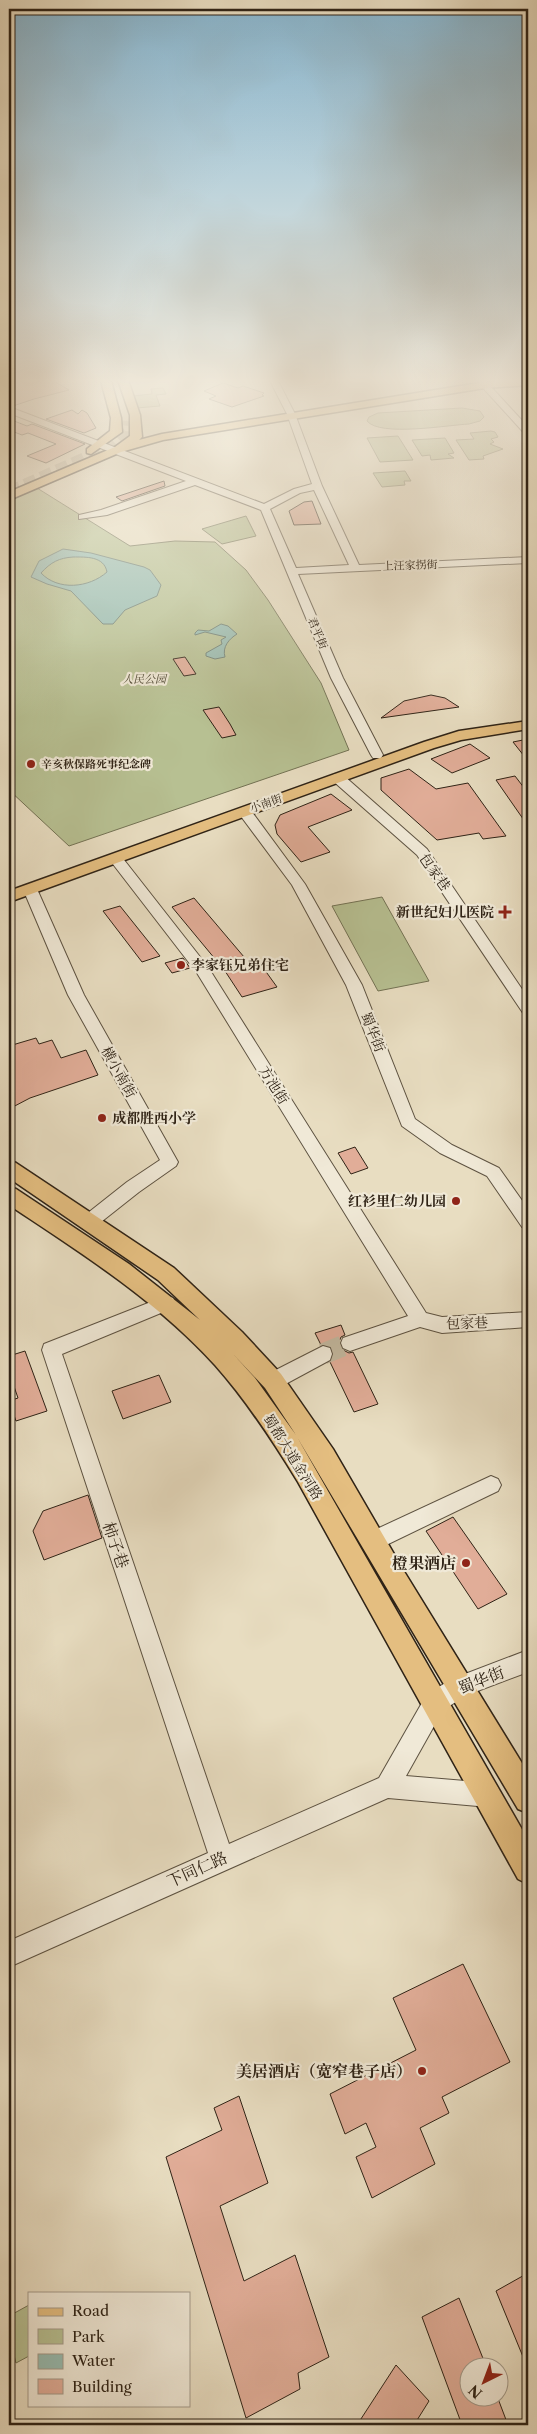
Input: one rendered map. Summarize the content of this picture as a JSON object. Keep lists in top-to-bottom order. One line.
{"streets":{"main road":["小南街","蜀都大道金河路"],"street":["上汪家拐街","君平街","包家巷","蜀华街","横小南街","方池街","柿子巷","下同仁路"]},"crossings":[["上汪家拐街","君平街"],["君平街","小南街"],["小南街","包家巷"],["小南街","蜀华街"],["小南街","横小南街"],["小南街","方池街"],["包家巷","方池街"],["蜀华街","蜀都大道金河路"],["横小南街","蜀都大道金河路"],["蜀都大道金河路","柿子巷"],["蜀都大道金河路","下同仁路"],["柿子巷","下同仁路"]],"parks":["人民公园"],"places":{"other":["辛亥秋保路死事纪念碑","李家钰兄弟住宅","成都胜西小学","红衫里仁幼儿园","橙果酒店","美居酒店（宽窄巷子店）"],"health":["新世纪妇儿医院"]},"legend":["Road","Park","Water","Building"],"north":"bottom left"}
